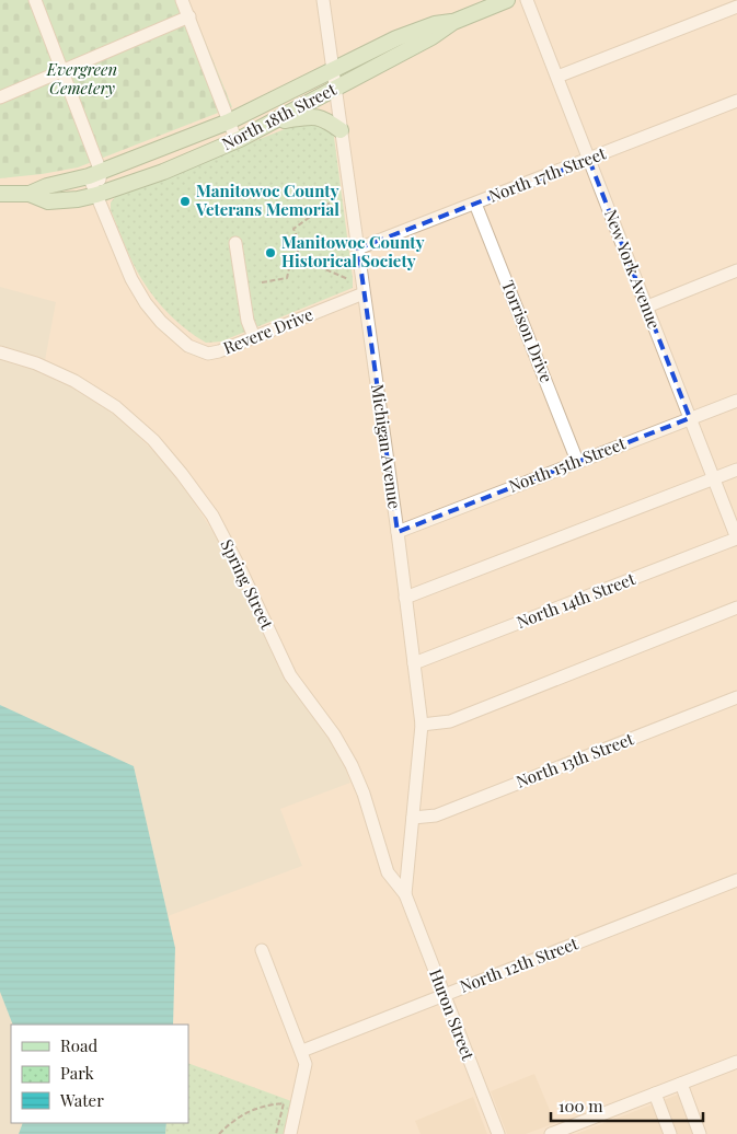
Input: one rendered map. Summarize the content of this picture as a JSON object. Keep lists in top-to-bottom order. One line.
{"streets":{"main road":["North 18th Street"],"street":["North 17th Street","New York Avenue","Revere Drive","Torrison Drive","Michigan Avenue","North 15th Street","Spring Street","North 14th Street","North 13th Street","North 12th Street","Huron Street"]},"crossings":[["North 18th Street","Revere Drive"],["North 18th Street","Michigan Avenue"],["North 17th Street","New York Avenue"],["North 17th Street","Torrison Drive"],["North 17th Street","Michigan Avenue"],["New York Avenue","North 15th Street"],["New York Avenue","North 14th Street"],["Revere Drive","Michigan Avenue"],["Torrison Drive","North 15th Street"],["Michigan Avenue","North 15th Street"],["Michigan Avenue","Spring Street"],["Michigan Avenue","North 14th Street"],["Michigan Avenue","North 13th Street"],["Michigan Avenue","Huron Street"],["Spring Street","Huron Street"],["North 12th Street","Huron Street"]],"parks":["Evergreen Cemetery"],"places":["Manitowoc County Veterans Memorial","Manitowoc County Historical Society"],"legend":["Road","Park","Water"],"scale_bar":"100 m"}
